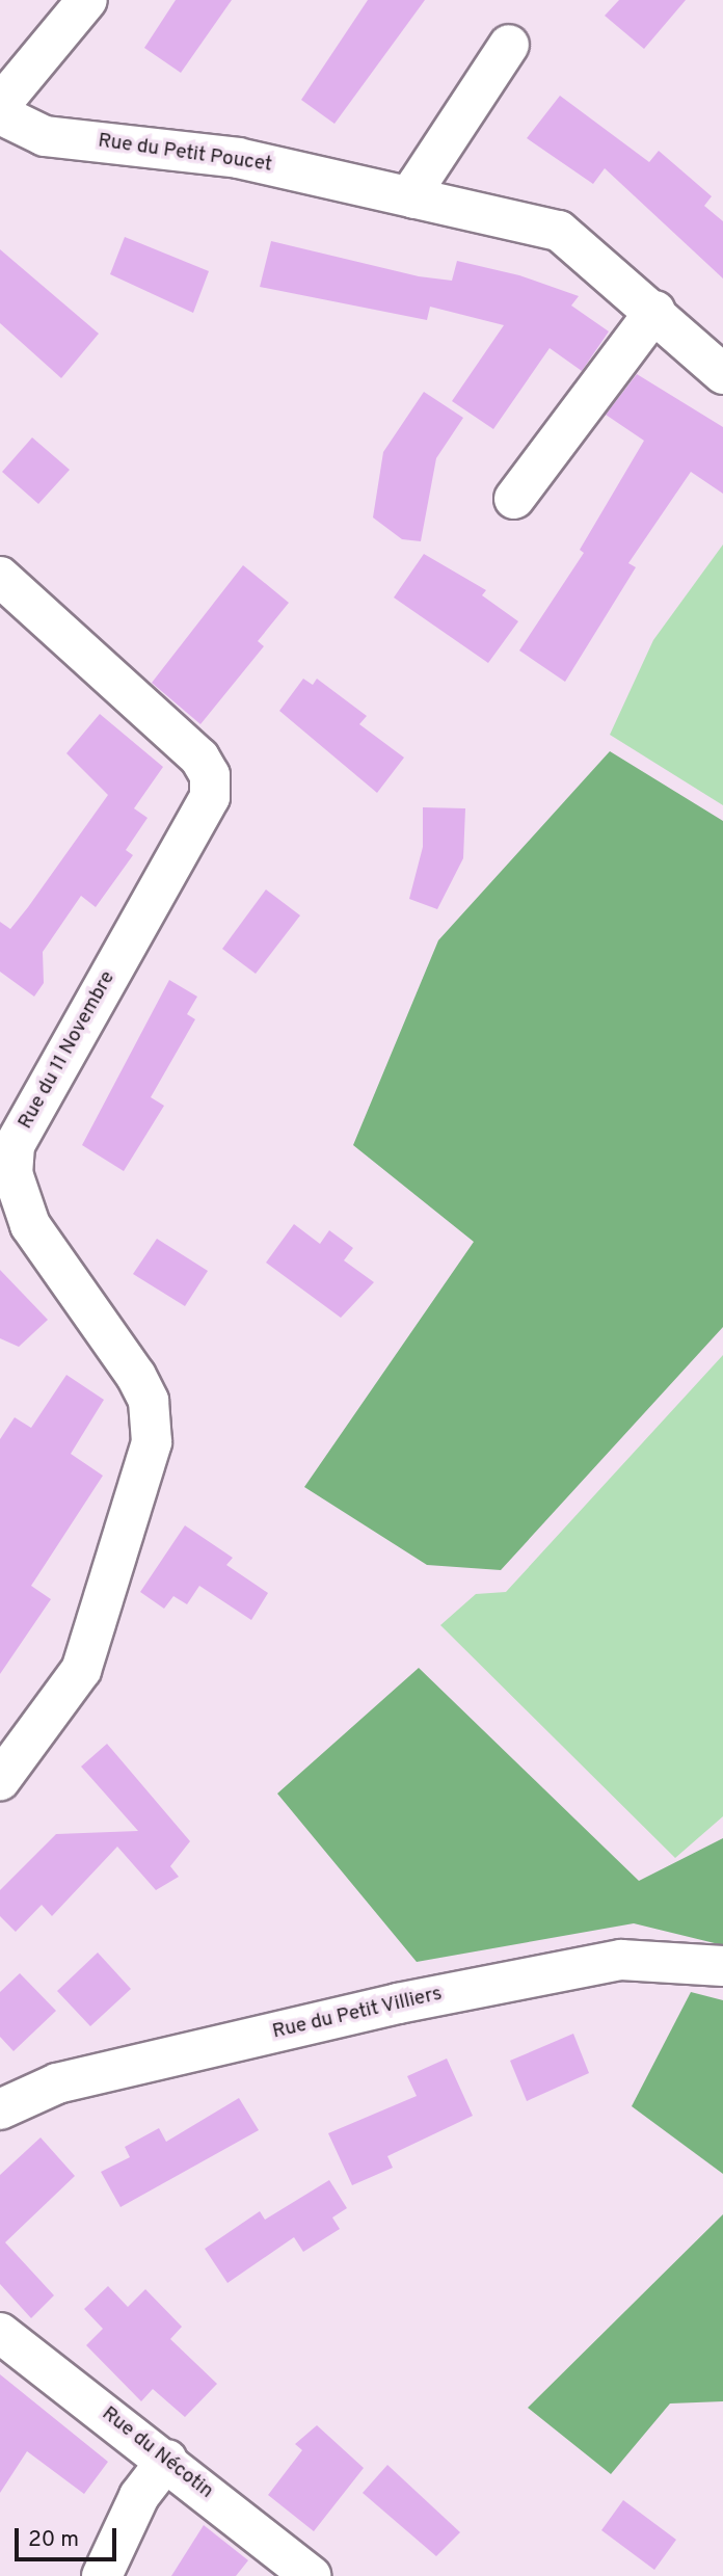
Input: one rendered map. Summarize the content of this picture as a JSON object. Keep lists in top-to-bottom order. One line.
{"streets":{"street":["Rue du Petit Poucet","Rue du 11 Novembre","Rue du Petit Villiers","Rue du Nécotin"]},"scale_bar":"20 m"}
